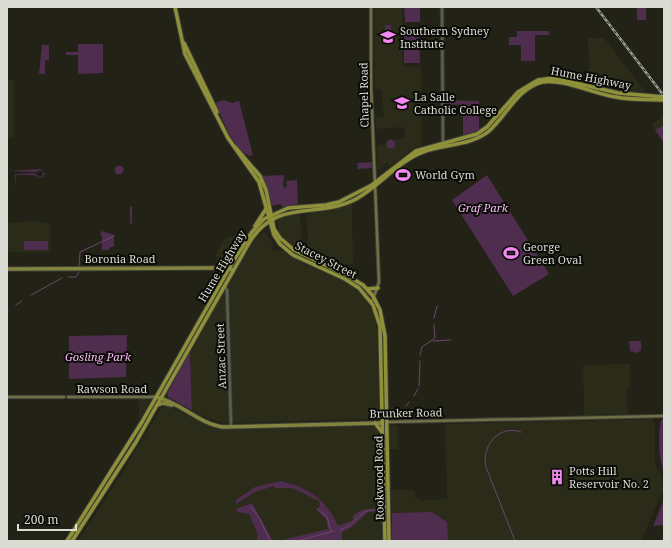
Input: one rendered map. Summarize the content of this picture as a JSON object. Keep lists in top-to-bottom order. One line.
{"streets":{"highway":["Hume Highway","Stacey Street","Rookwood Road"],"main road":["Chapel Road","Boronia Road","Rawson Road","Brunker Road"],"street":["Anzac Street"]},"crossings":[["Hume Highway","Chapel Road"],["Hume Highway","Boronia Road"],["Hume Highway","Stacey Street"],["Hume Highway","Anzac Street"],["Hume Highway","Rawson Road"],["Hume Highway","Brunker Road"],["Stacey Street","Rookwood Road"],["Anzac Street","Brunker Road"],["Rawson Road","Brunker Road"],["Brunker Road","Rookwood Road"]],"parks":["Graf Park","Gosling Park"],"places":{"school or university":["Southern Sydney Institute","La Salle Catholic College"],"sports":["World Gym","George Green Oval"],"building":["Potts Hill Reservoir No. 2"]},"scale_bar":"200 m"}
